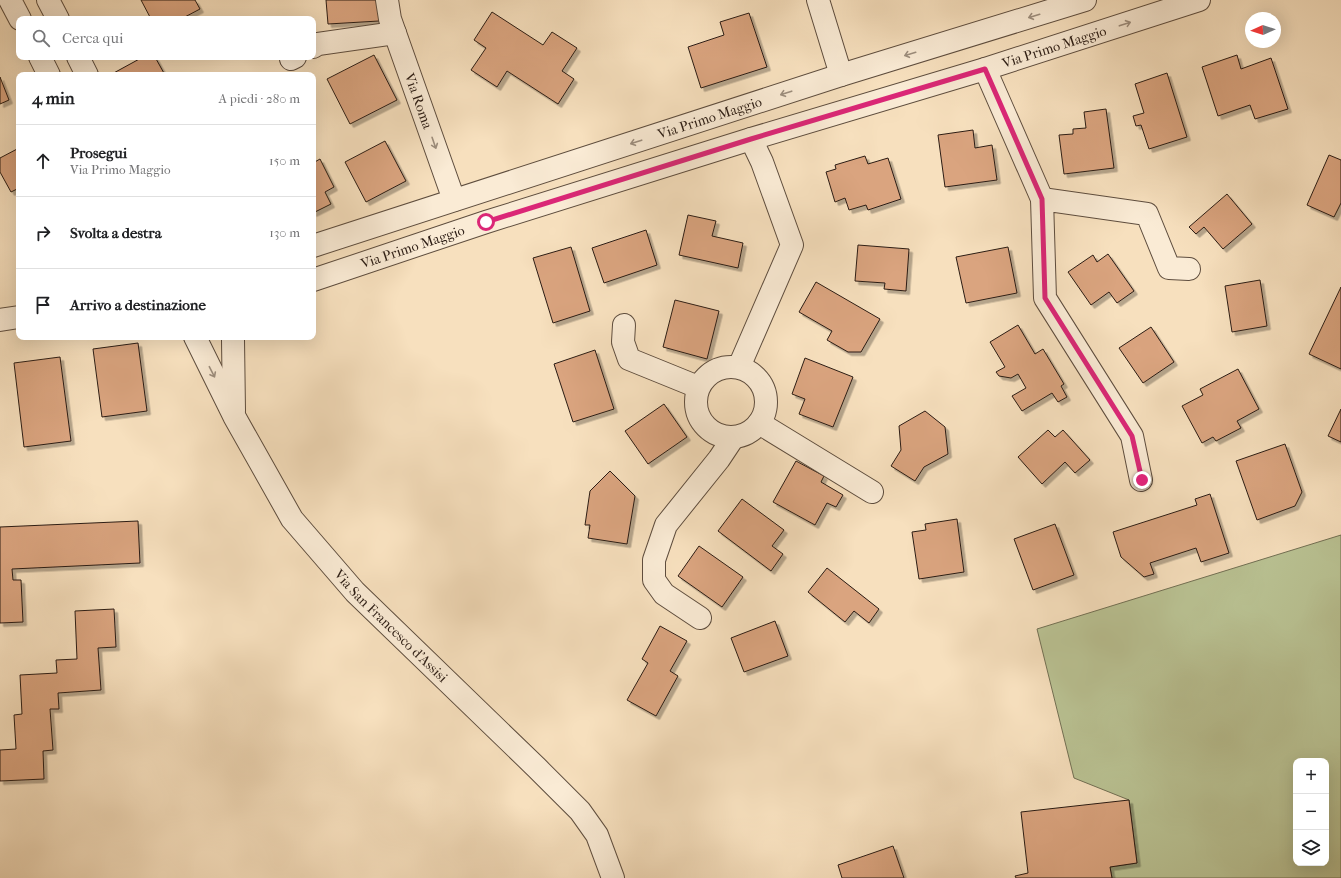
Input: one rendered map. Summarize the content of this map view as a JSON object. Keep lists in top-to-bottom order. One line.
{"streets":{"street":["Via Primo Maggio","Via Roma","Via San Francesco d'Assisi"]},"crossings":[["Via Primo Maggio","Via Roma"]],"one_way":["Via Roma"],"north":"left","page":{"search":"Cerca qui","heading":["4 min","A piedi · 280 m"],"list":[["Prosegui","Via Primo Maggio","150 m"],["Svolta a destra","130 m"],"Arrivo a destinazione"],"map_buttons":["+","−"]}}
